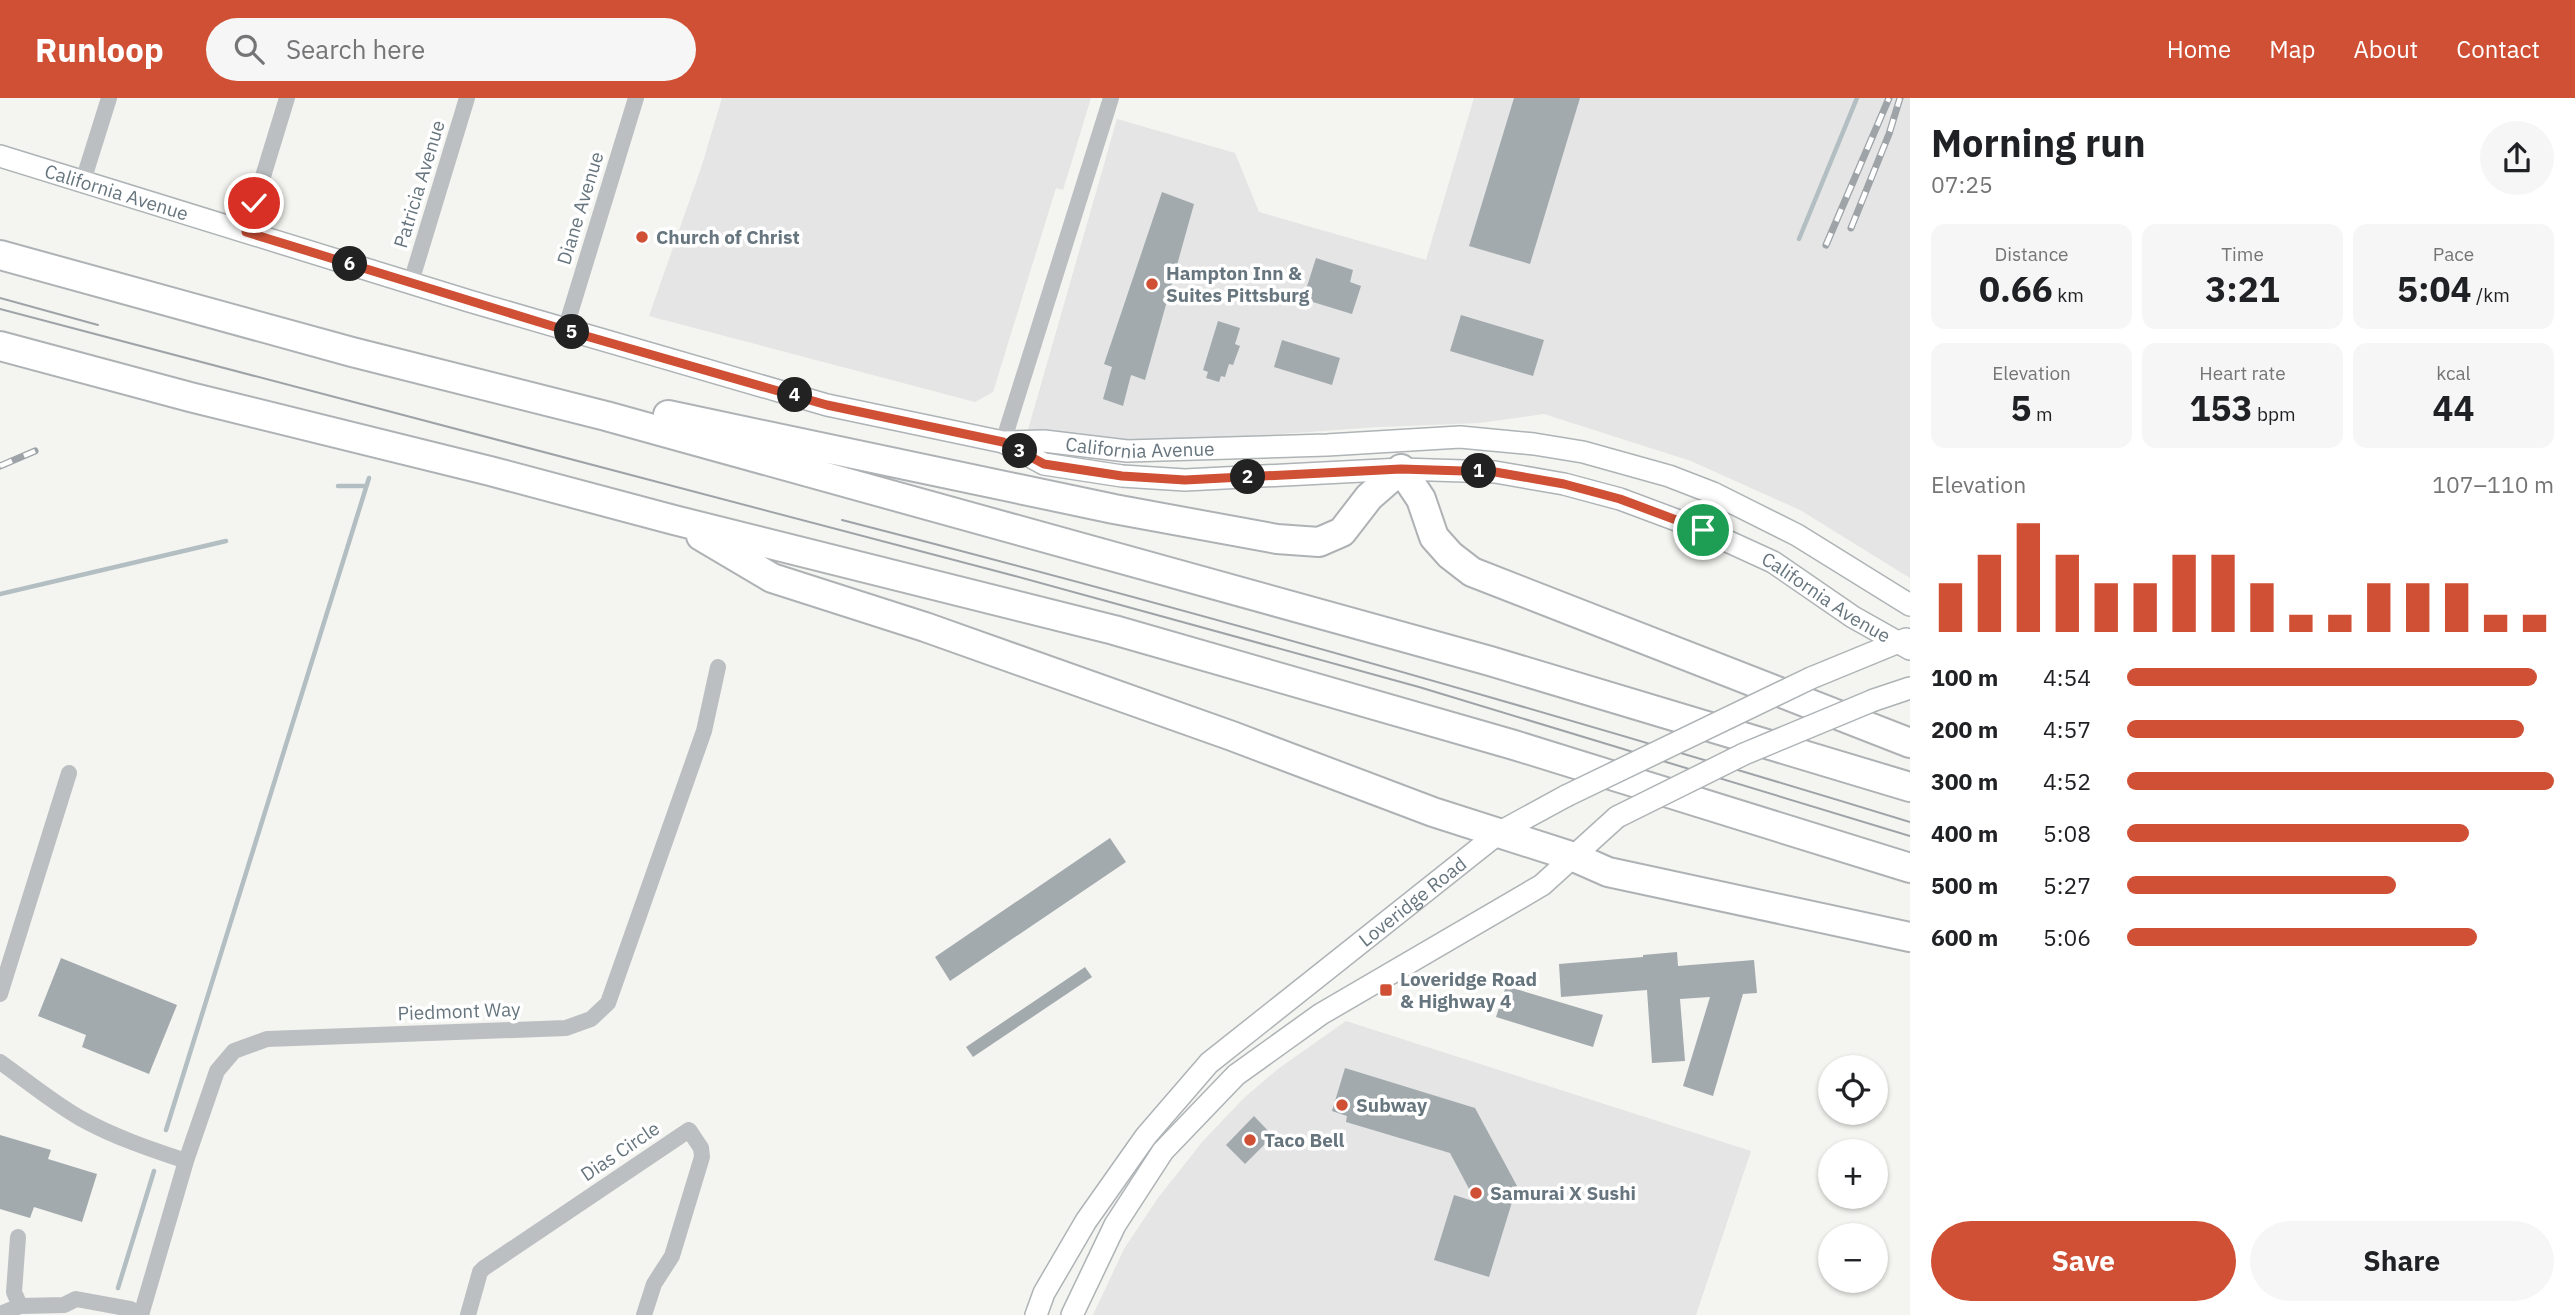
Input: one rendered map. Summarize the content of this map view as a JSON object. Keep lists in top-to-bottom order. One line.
{"streets":{"main road":["California Avenue","Loveridge Road"],"street":["Patricia Avenue","Diane Avenue","Piedmont Way","Dias Circle"]},"crossings":[["Patricia Avenue","California Avenue"],["California Avenue","Diane Avenue"],["California Avenue","Loveridge Road"]],"places":{"other":["Church of Christ","Hampton Inn & Suites Pittsburg","Subway","Taco Bell","Samurai X Sushi"],"transit":["Loveridge Road & Highway 4"]},"page":{"header":"Runloop","search":"Search here","nav":["Home","Map","About","Contact"],"heading":["Morning run","07:25"],"stats":[["Distance","0.66 km"],["Time","3:21"],["Pace","5:04 /km"],["Elevation","5 m"],["Heart rate","153 bpm"],["kcal","44"]],"pins":["6","5","4","3","1","2"],"chart":["Elevation","107–110 m"],"list":[{"name":"100 m","note":"4:54"},{"name":"200 m","note":"4:57"},{"name":"300 m","note":"4:52"},{"name":"400 m","note":"5:08"},{"name":"500 m","note":"5:27"},{"name":"600 m","note":"5:06"}],"map_buttons":["+","−"],"buttons":["Save","Share"]}}
